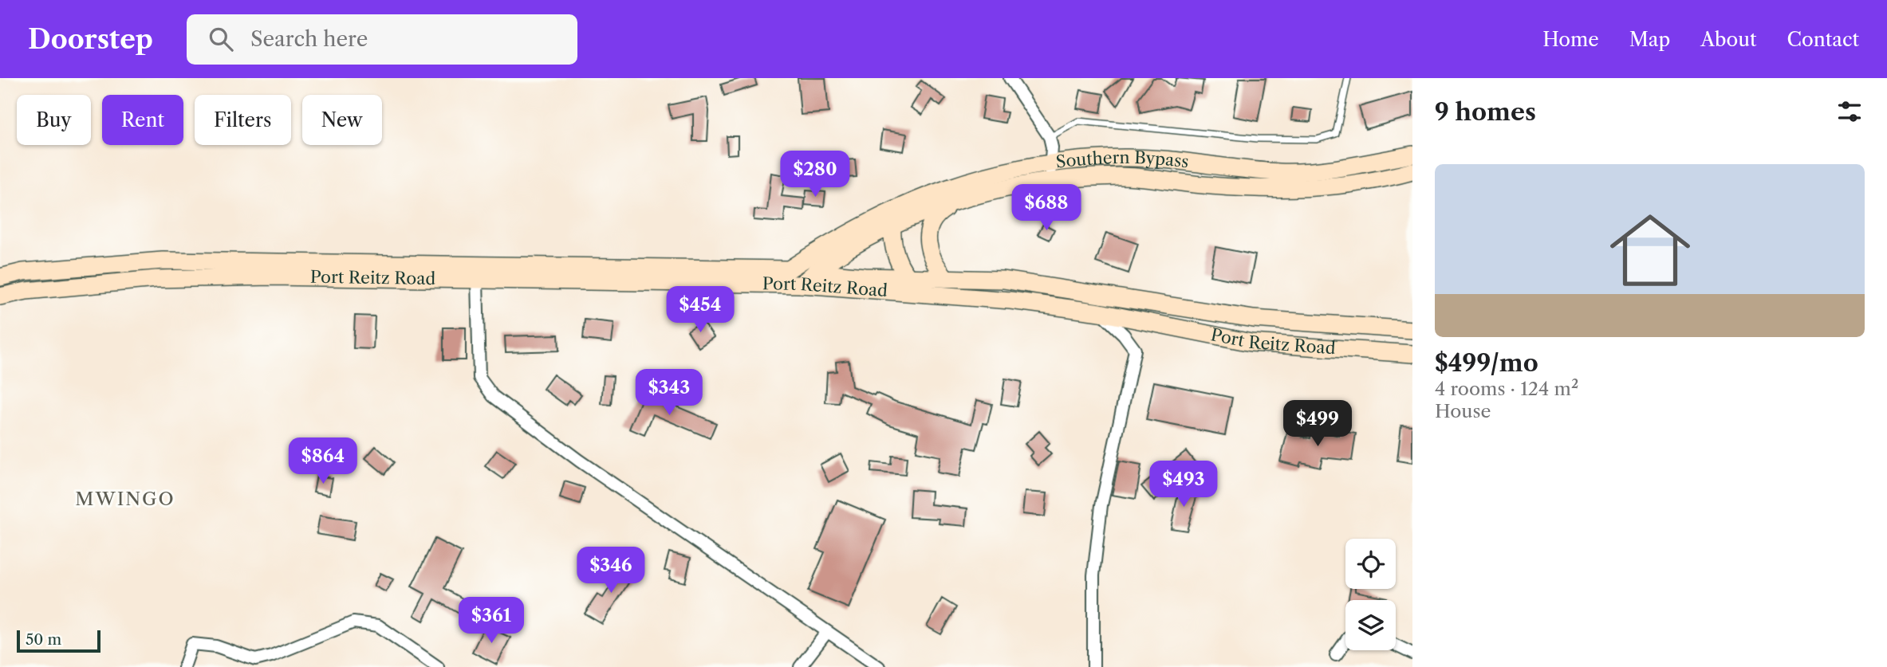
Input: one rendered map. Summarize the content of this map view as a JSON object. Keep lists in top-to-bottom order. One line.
{"streets":{"main road":["Southern Bypass","Port Reitz Road"]},"crossings":[["Southern Bypass","Port Reitz Road"]],"districts":["MWINGO"],"scale_bar":"50 m","page":{"header":"Doorstep","search":"Search here","nav":["Home","Map","About","Contact"],"heading":"9 homes","chip":["Buy","Rent","Filters","New"],"list":[{"name":"$499/mo","note":"4 rooms · 124 m² · House"}],"price":["$280","$688","$454","$343","$499","$864","$493","$346","$361"],"scale":"50 m"}}
